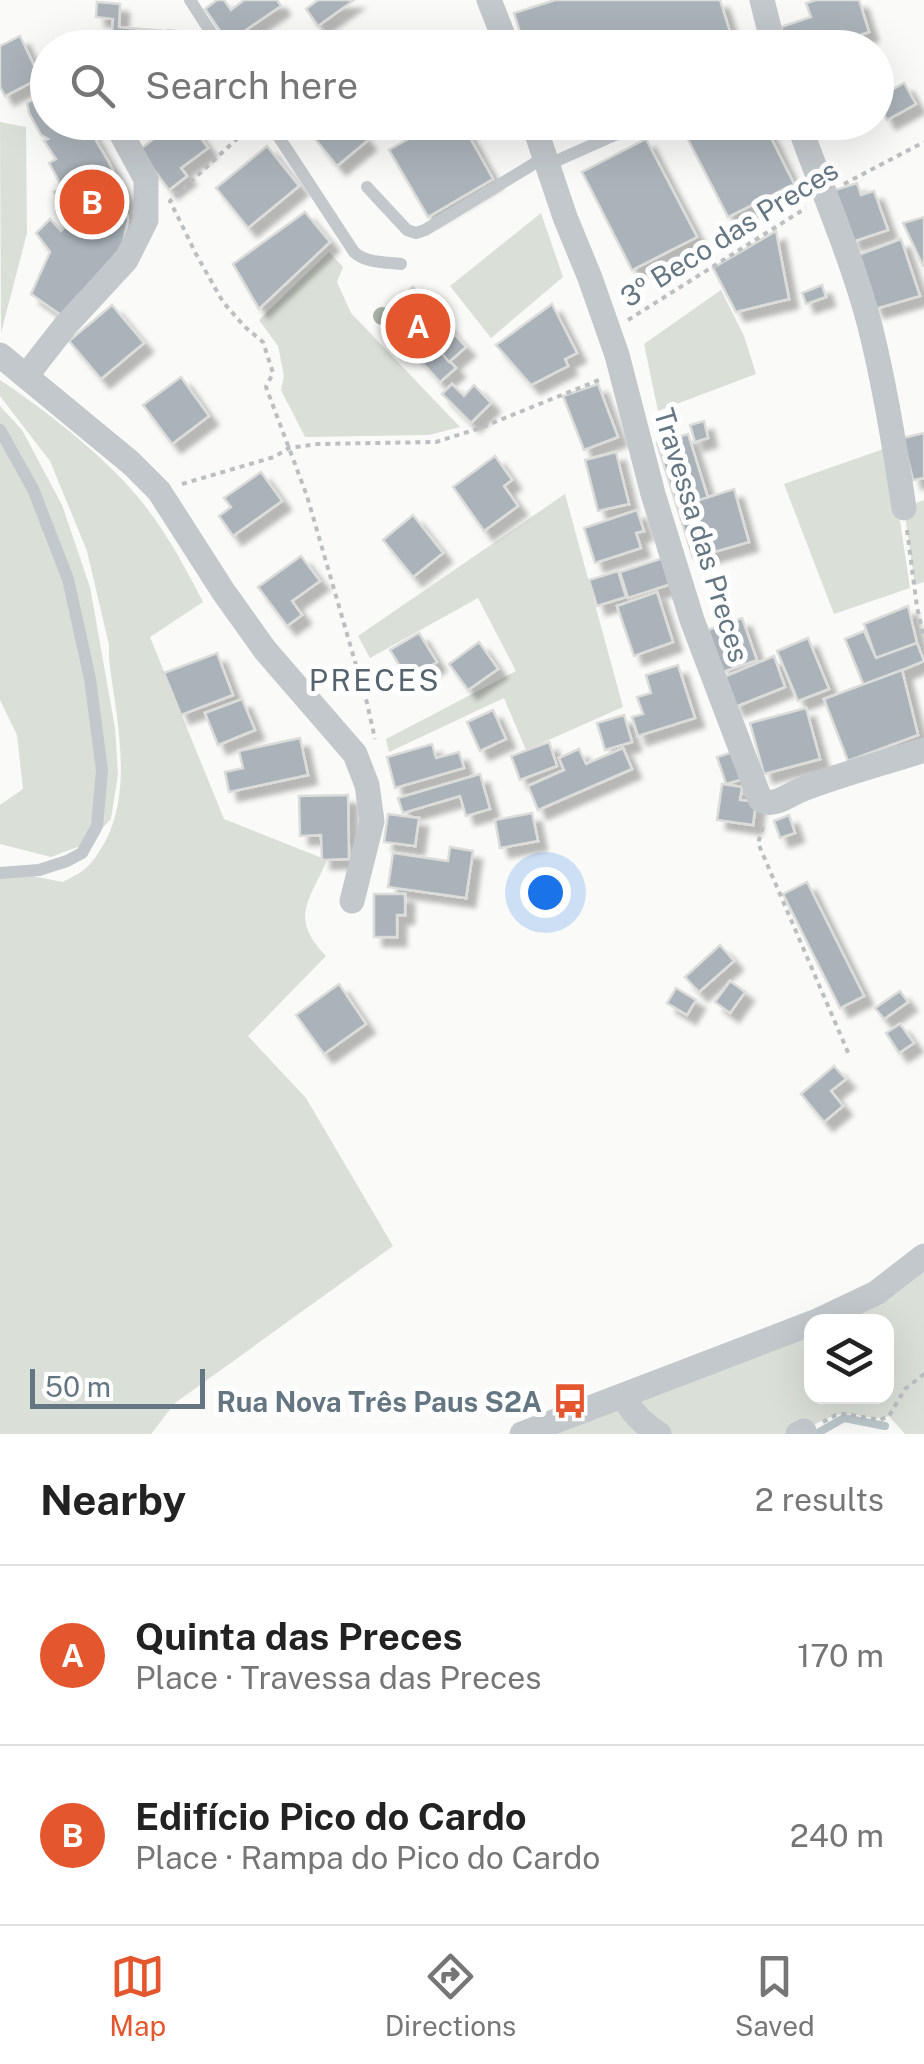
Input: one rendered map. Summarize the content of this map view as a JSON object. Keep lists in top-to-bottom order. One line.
{"streets":{"street":["Travessa das Preces"],"path":["3º Beco das Preces"]},"crossings":[["3º Beco das Preces","Travessa das Preces"]],"districts":["PRECES"],"places":{"bus stop":["Rua Nova Três Paus S2A"]},"scale_bar":"50 m","page":{"search":"Search here","pins":["B","A"],"scale":"50 m","heading":["Nearby","2 results"],"list":[{"mark":"A","name":"Quinta das Preces","note":"Place · Travessa das Preces","value":"170 m"},{"mark":"B","name":"Edifício Pico do Cardo","note":"Place · Rampa do Pico do Cardo","value":"240 m"}],"nav":["Map","Directions","Saved"]}}
